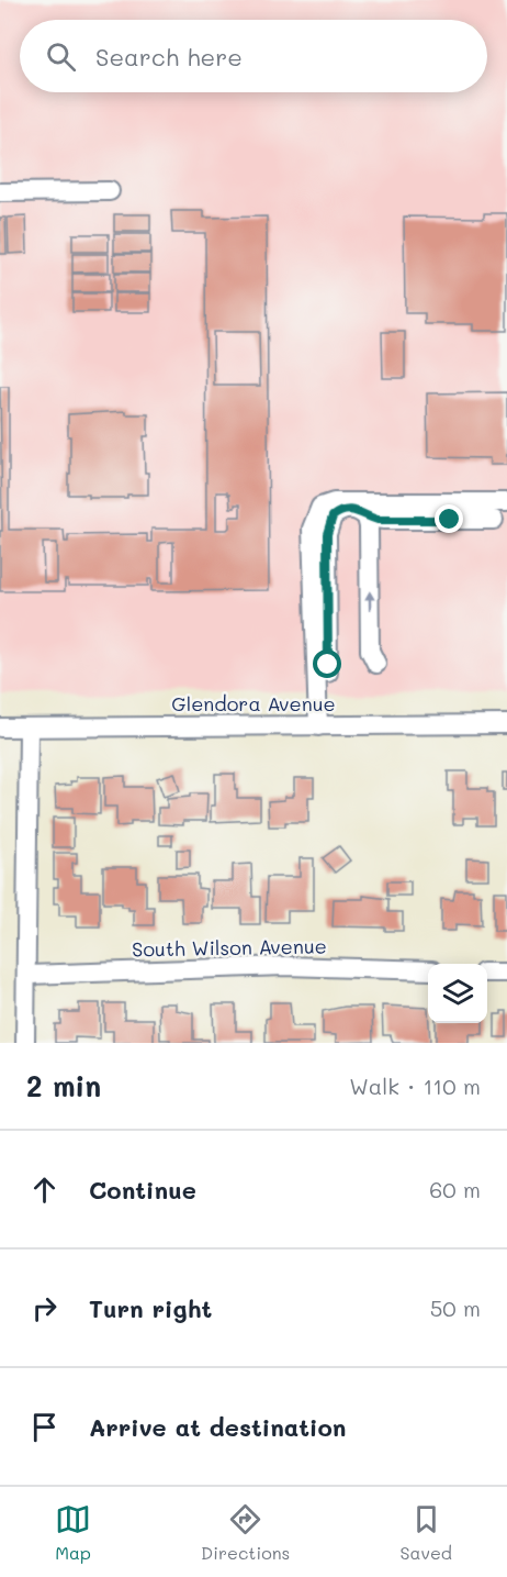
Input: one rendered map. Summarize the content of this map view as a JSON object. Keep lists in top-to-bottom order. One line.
{"streets":{"street":["Glendora Avenue","South Wilson Avenue"]},"page":{"search":"Search here","heading":["2 min","Walk · 110 m"],"list":[["Continue","60 m"],["Turn right","50 m"],"Arrive at destination"],"nav":["Map","Directions","Saved"]}}
